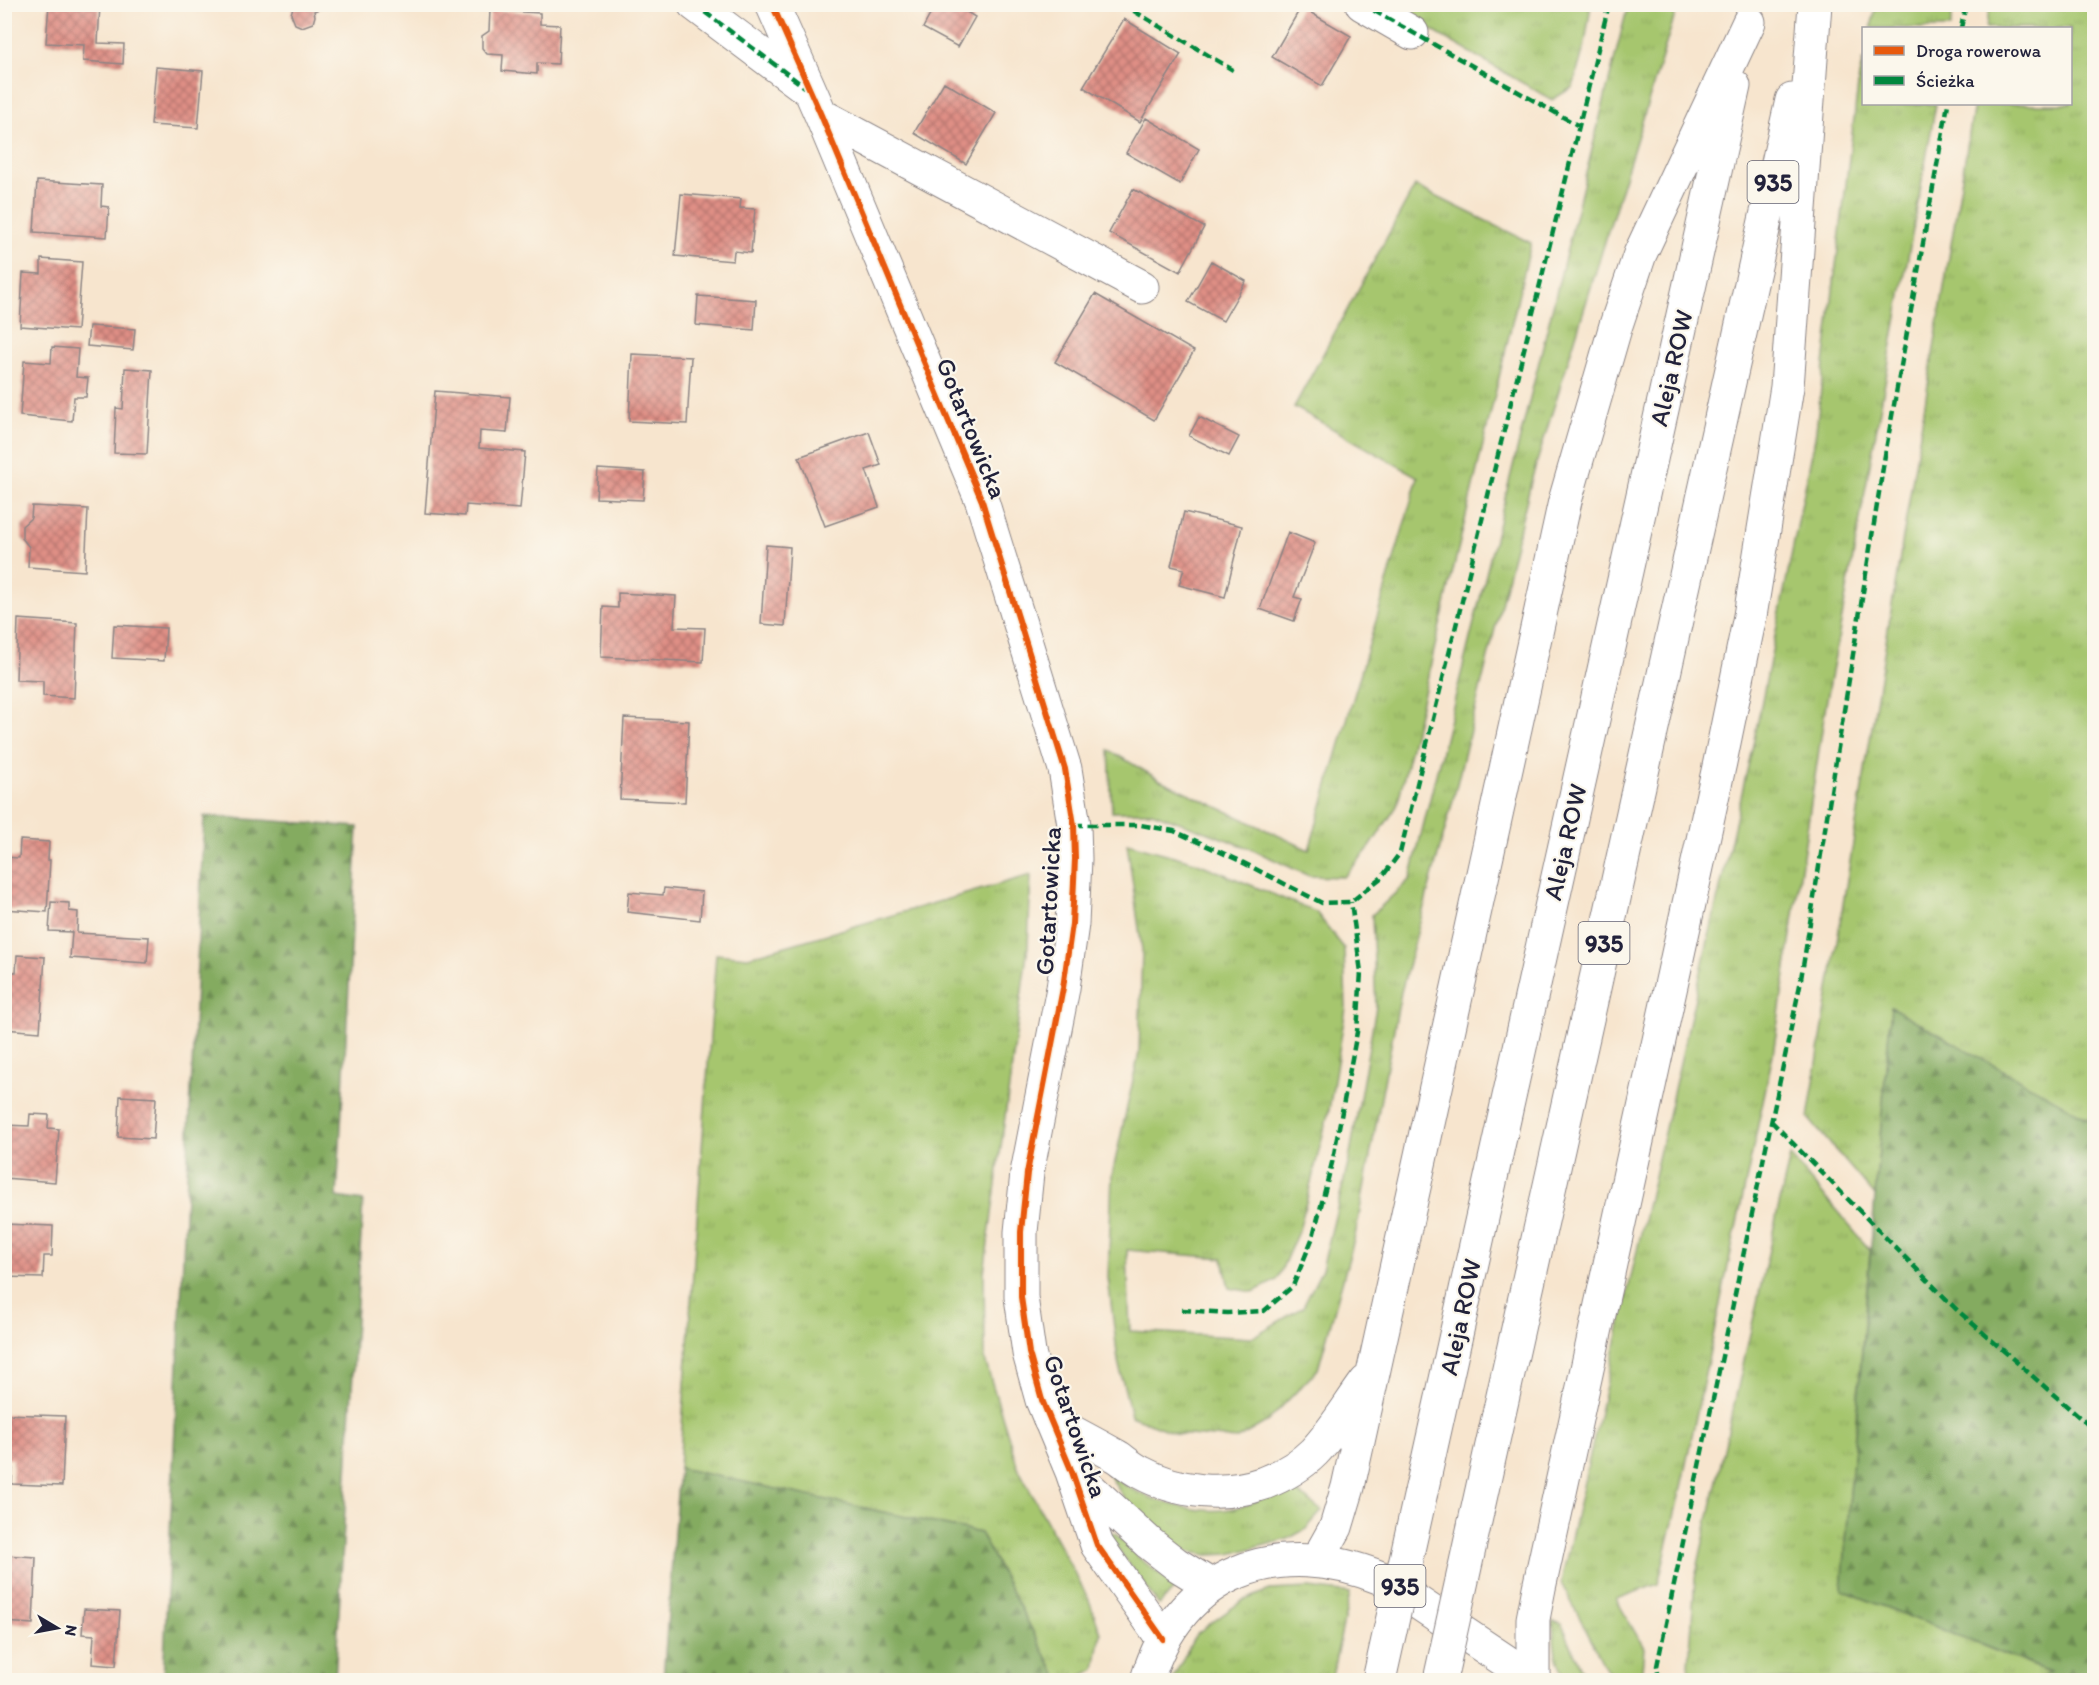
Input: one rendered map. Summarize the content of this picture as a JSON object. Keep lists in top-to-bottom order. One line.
{"streets":{"main road":["935","Aleja ROW","Gotartowicka"]},"legend":["Droga rowerowa","Ścieżka"],"north":"right"}
